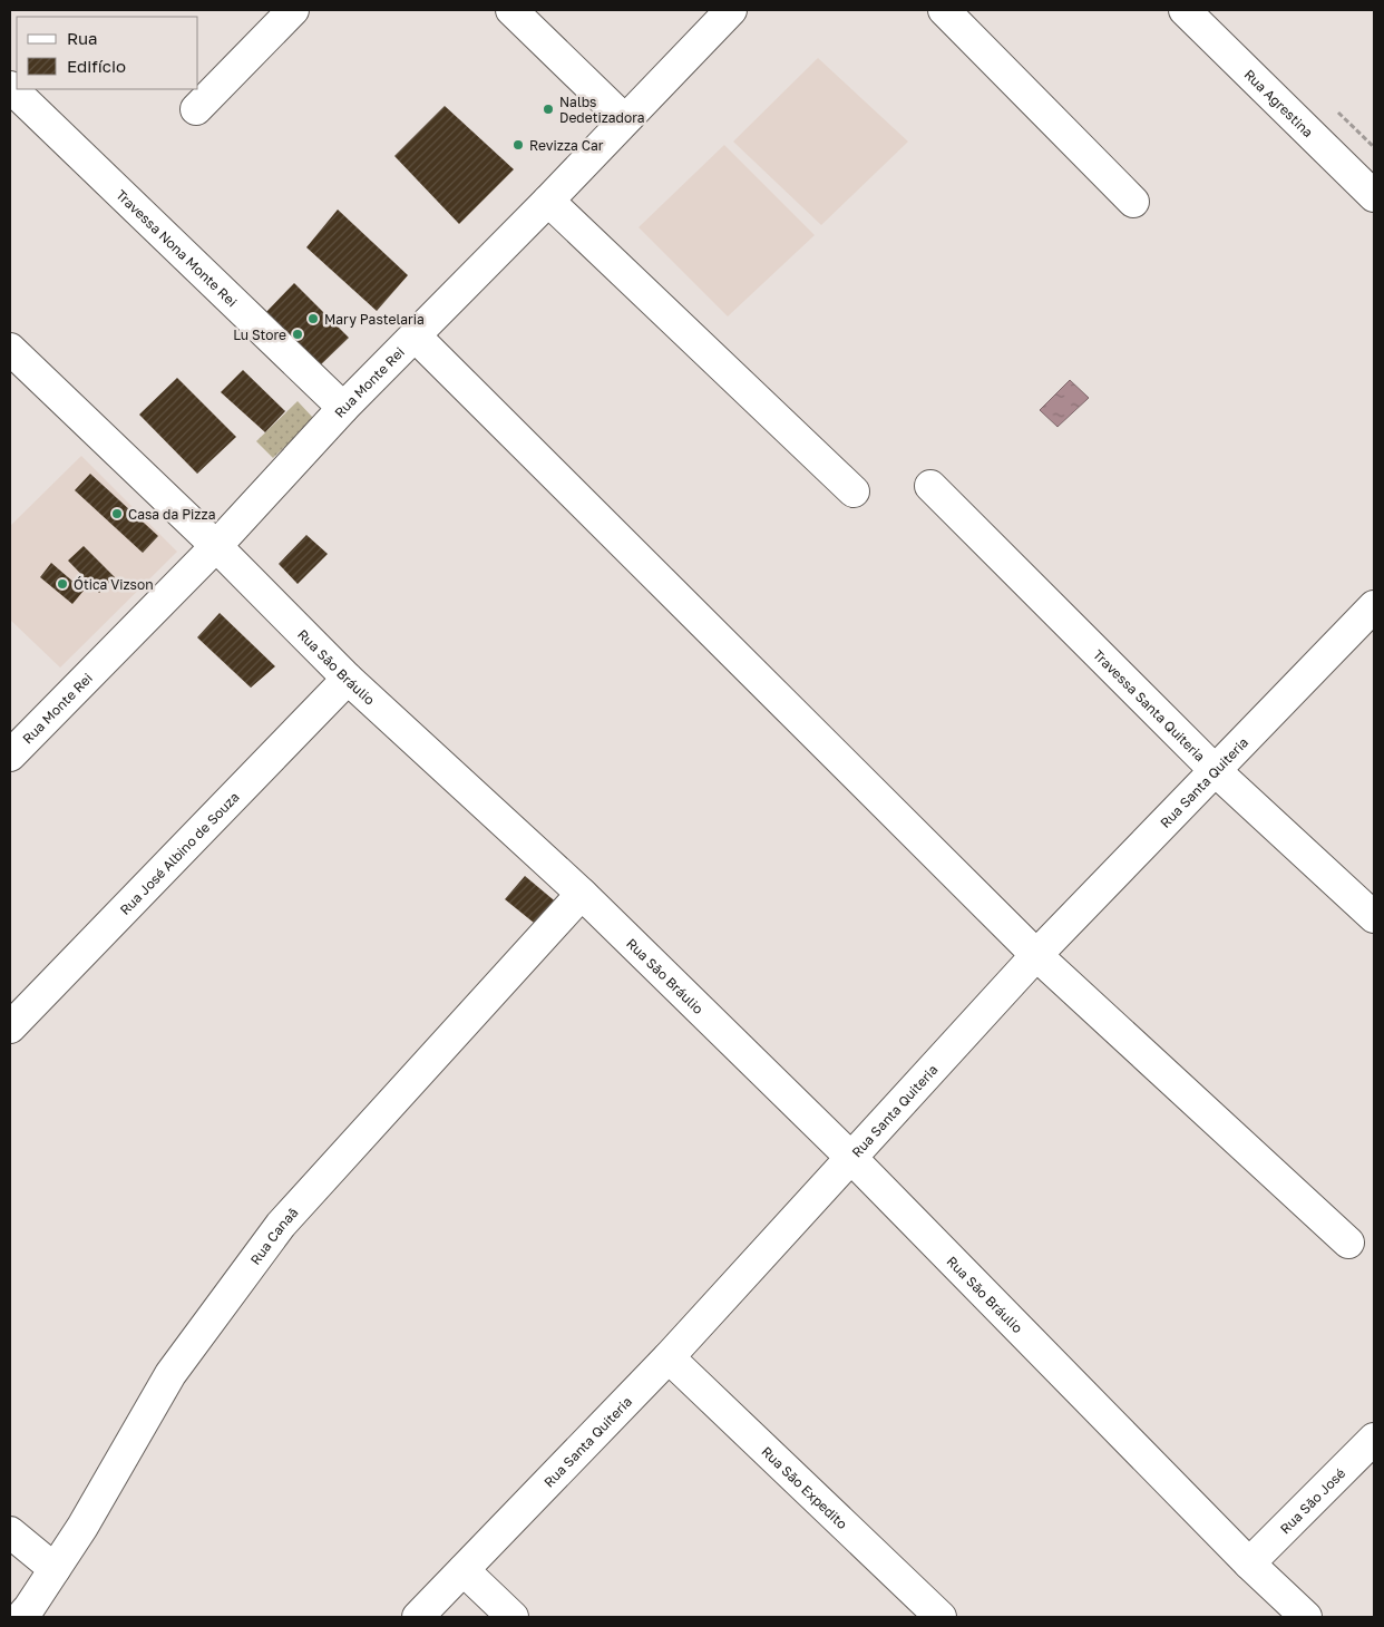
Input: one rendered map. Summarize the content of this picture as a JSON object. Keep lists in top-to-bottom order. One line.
{"streets":{"street":["Rua Agrestina","Travessa Nona Monte Rei","Rua Monte Rei","Rua São Bráulio","Travessa Santa Quiteria","Rua Santa Quiteria","Rua José Albino de Souza","Rua Canaã","Rua São Expedito","Rua São José"]},"crossings":[["Travessa Nona Monte Rei","Rua Monte Rei"],["Rua Monte Rei","Rua São Bráulio"],["Rua São Bráulio","Rua Santa Quiteria"],["Rua São Bráulio","Rua José Albino de Souza"],["Rua São Bráulio","Rua Canaã"],["Rua São Bráulio","Rua São José"],["Travessa Santa Quiteria","Rua Santa Quiteria"],["Rua Santa Quiteria","Rua São Expedito"]],"places":["Nalbs Dedetizadora","Revizza Car","Mary Pastelaria","Lu Store","Casa da Pizza","Ótica Vizson"],"legend":["Rua","Edifício"]}
